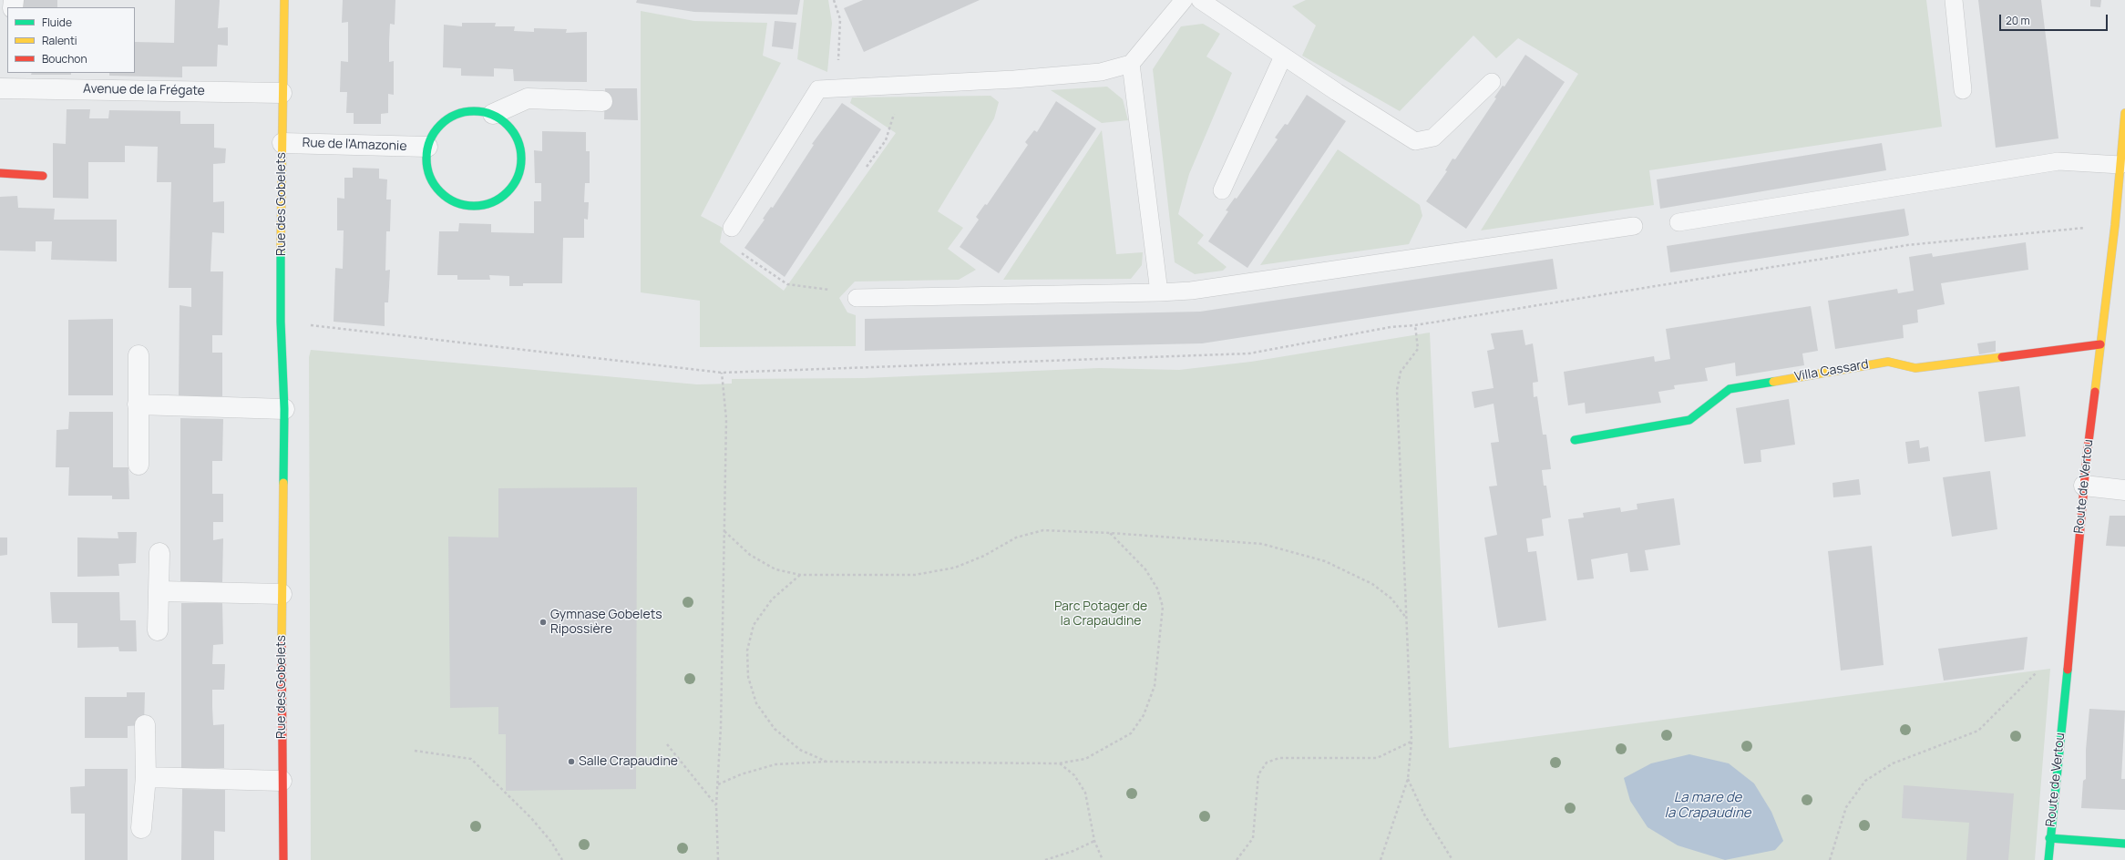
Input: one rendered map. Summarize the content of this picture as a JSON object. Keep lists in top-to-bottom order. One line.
{"streets":{"street":["Avenue de la Frégate","Rue de l'Amazonie","Rue des Gobelets","Villa Cassard","Route de Vertou"]},"crossings":[["Avenue de la Frégate","Rue des Gobelets"],["Rue de l'Amazonie","Rue des Gobelets"],["Villa Cassard","Route de Vertou"]],"water":["La mare de la Crapaudine"],"parks":["Parc Potager de la Crapaudine"],"places":["Gymnase Gobelets Ripossière","Salle Crapaudine"],"legend":["Fluide","Ralenti","Bouchon"],"scale_bar":"20 m"}
